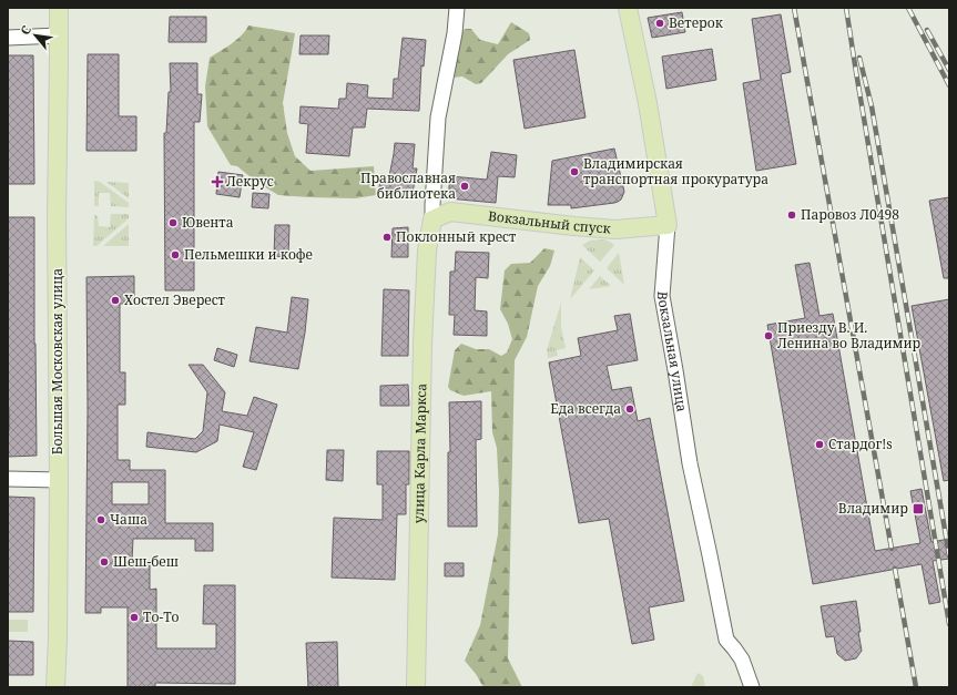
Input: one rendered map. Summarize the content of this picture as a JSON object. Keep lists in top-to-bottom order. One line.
{"streets":{"main road":["Вокзальный спуск","Вокзальная улица","Большая Московская улица","улица Карла Маркса"]},"crossings":[["Вокзальный спуск","Вокзальная улица"],["Вокзальный спуск","улица Карла Маркса"]],"places":{"other":["Ветерок","Владимирская транспортная прокуратура","Православная библиотека","Паровоз Л0498","Ювента","Поклонный крест","Пельмешки и кофе","Хостел Эверест","Приезду В. И. Ленина во Владимир","Еда всегда","Стардог!s","Чаша","Шеш-беш","То-То"],"health":["Лекрус"],"transit":["Владимир"]},"north":"top left"}
